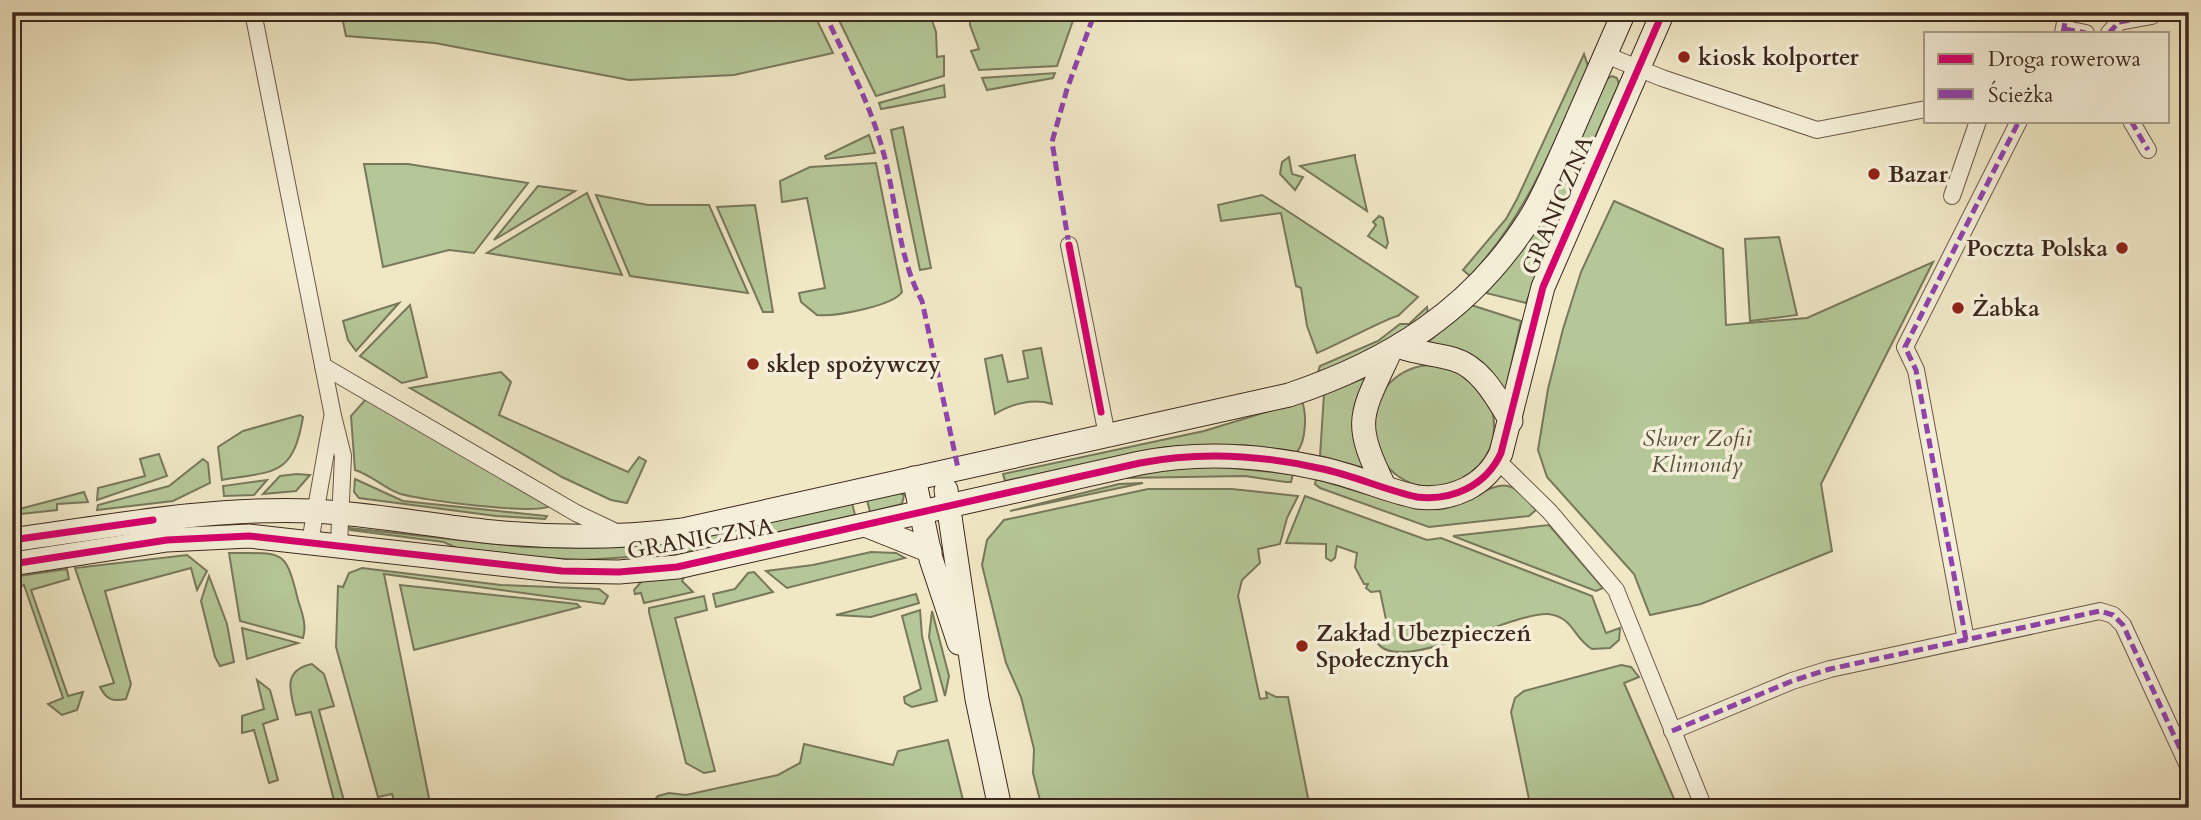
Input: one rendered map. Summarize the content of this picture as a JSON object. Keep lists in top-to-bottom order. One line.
{"streets":{"street":["GRANICZNA"]},"parks":["Skwer Zofii Klimondy"],"places":["kiosk kolporter","Bazar","Poczta Polska","Żabka","sklep spożywczy","Zakład Ubezpieczeń Społecznych"],"legend":["Droga rowerowa","Ścieżka"]}
